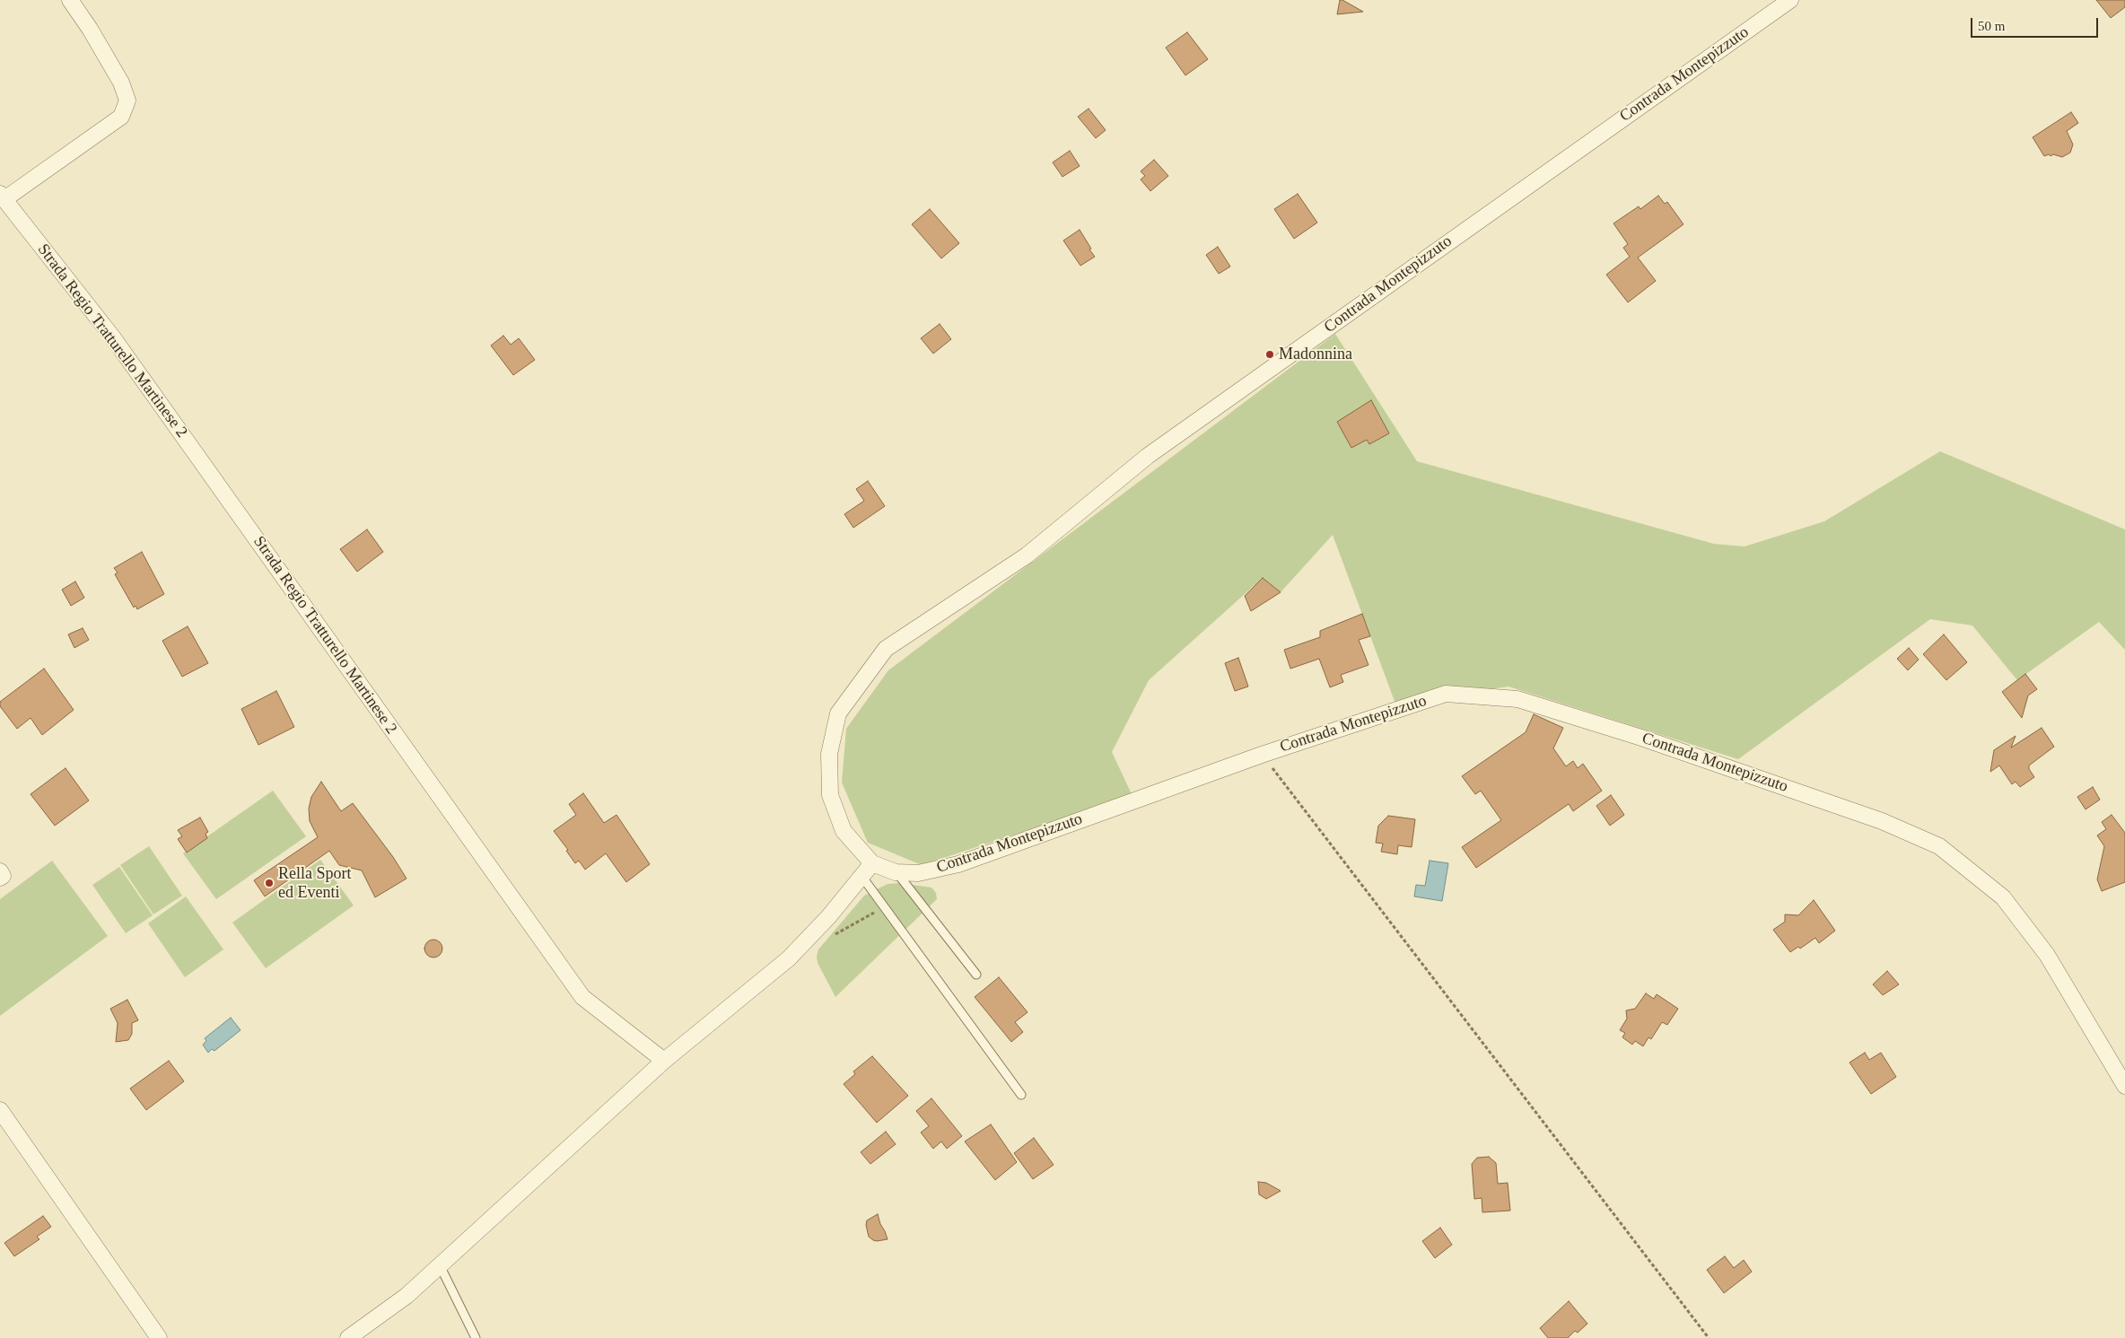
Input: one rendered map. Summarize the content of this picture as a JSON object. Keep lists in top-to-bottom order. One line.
{"streets":{"street":["Contrada Montepizzuto","Strada Regio Tratturello Martinese 2"]},"places":["Madonnina","Rella Sport ed Eventi"],"scale_bar":"50 m"}
